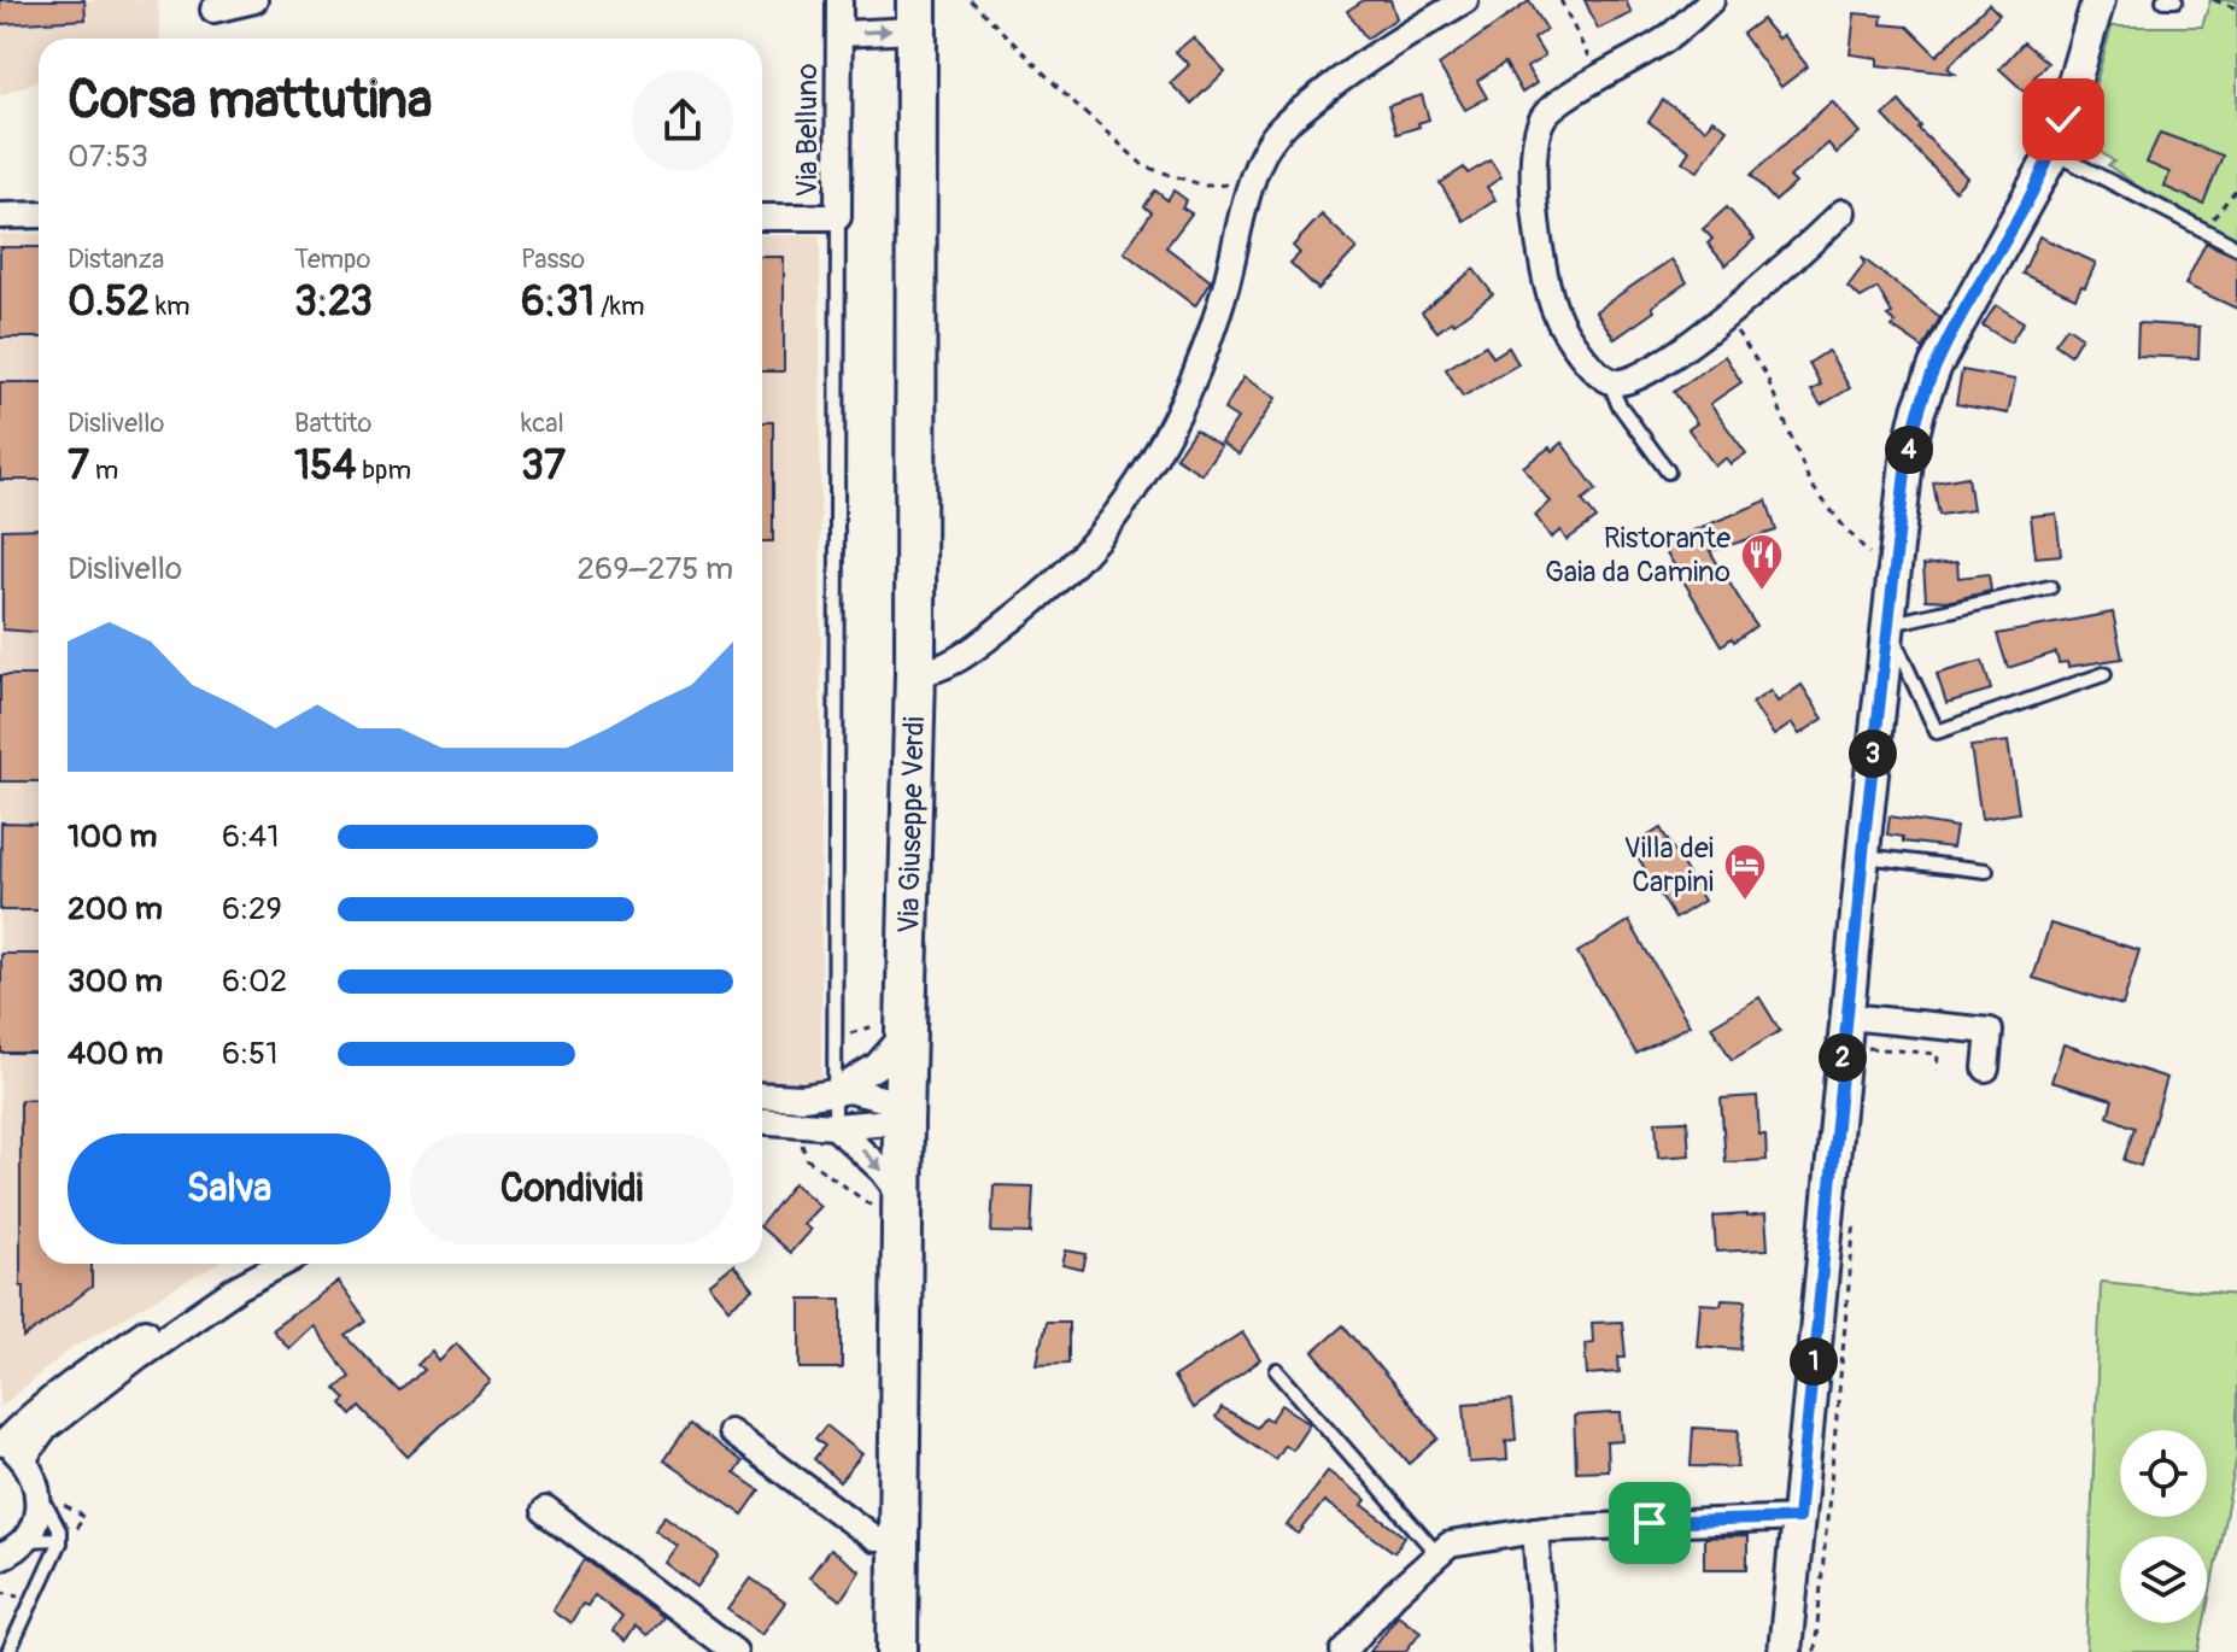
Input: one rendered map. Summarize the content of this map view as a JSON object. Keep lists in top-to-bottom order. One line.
{"streets":{"main road":["Via Giuseppe Verdi"],"street":["Via Belluno"]},"crossings":[["Via Belluno","Via Giuseppe Verdi"]],"places":{"restaurant":["Ristorante Gaia da Camino"],"hotel":["Villa dei Carpini"]},"page":{"heading":["Corsa mattutina","07:53"],"stats":[["Distanza","0.52 km"],["Tempo","3:23"],["Passo","6:31 /km"],["Dislivello","7 m"],["Battito","154 bpm"],["kcal","37"]],"pins":["4","3","2","1"],"chart":["Dislivello","269–275 m"],"list":[{"name":"100 m","note":"6:41"},{"name":"200 m","note":"6:29"},{"name":"300 m","note":"6:02"},{"name":"400 m","note":"6:51"}],"buttons":["Salva","Condividi"]}}
